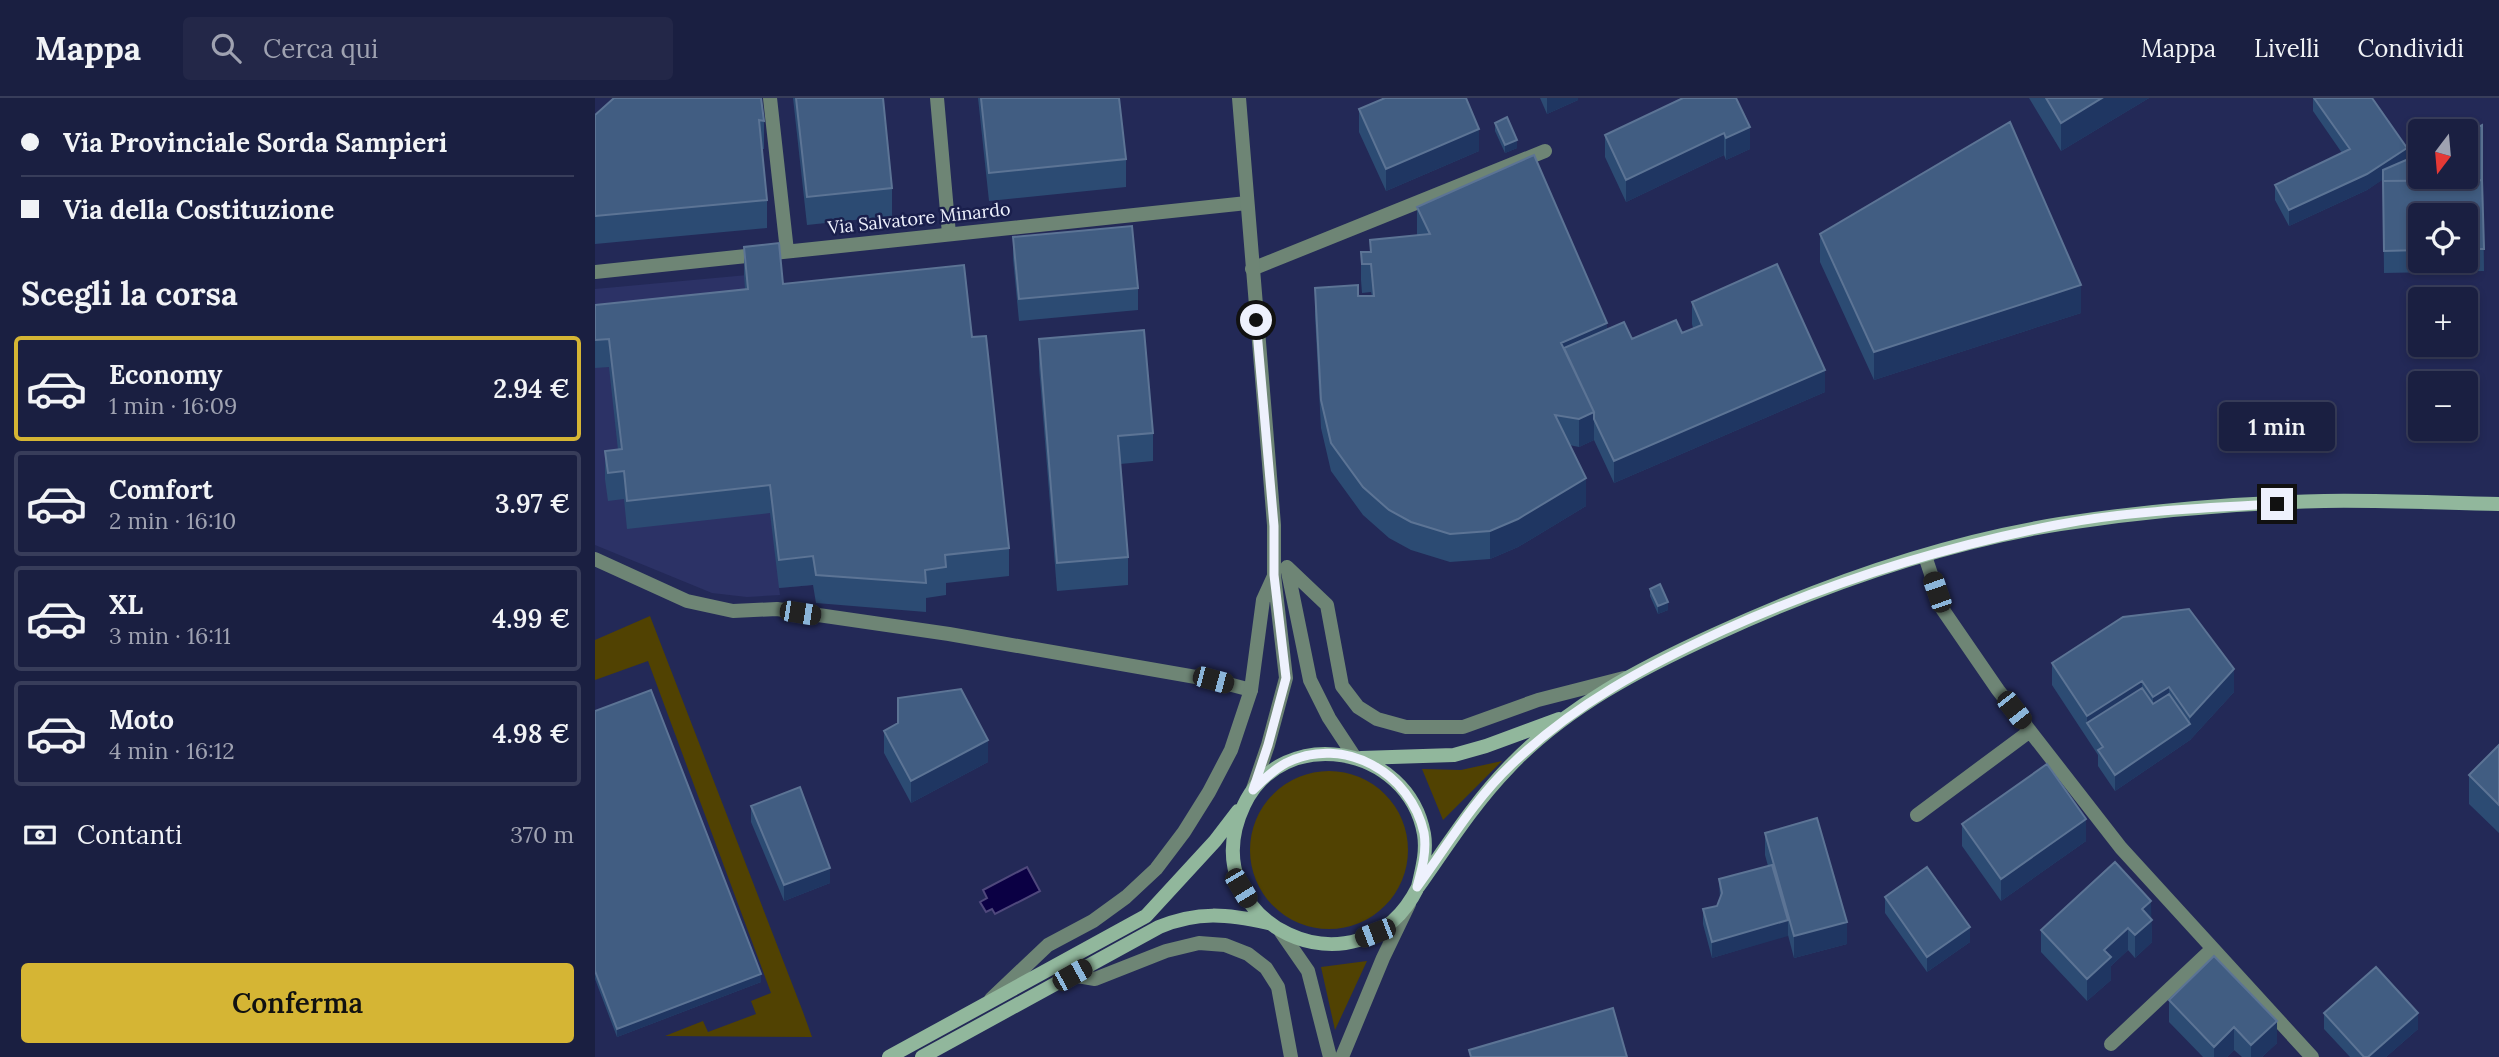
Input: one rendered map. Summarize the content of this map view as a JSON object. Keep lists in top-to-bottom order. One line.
{"streets":{"street":["Via Salvatore Minardo"]},"north":"bottom","page":{"header":"Mappa","search":"Cerca qui","nav":["Mappa","Livelli","Condividi"],"banner":["Via Provinciale Sorda Sampieri","Via della Costituzione"],"map_buttons":["+","−"],"heading":"Scegli la corsa","list":[{"name":"Economy","note":"1 min · 16:09","value":"2.94 €"},{"name":"Comfort","note":"2 min · 16:10","value":"3.97 €"},{"name":"XL","note":"3 min · 16:11","value":"4.99 €"},{"name":"Moto","note":"4 min · 16:12","value":"4.98 €"}],"bubble":"1 min","pay":["Contanti","370 m"],"buttons":"Conferma"}}
